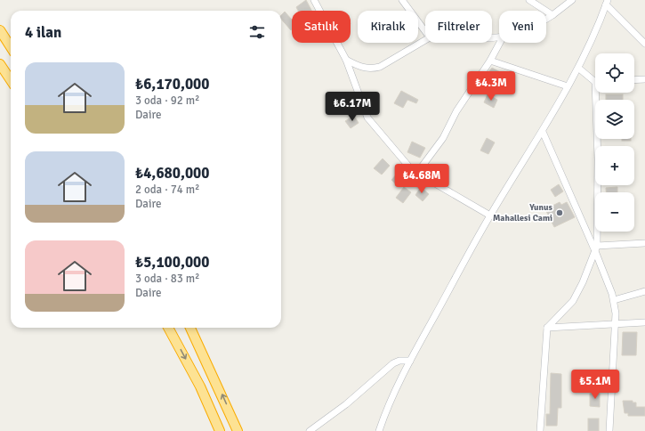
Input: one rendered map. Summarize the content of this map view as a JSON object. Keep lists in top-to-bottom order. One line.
{"places":["Yunus Mahallesi Cami"],"page":{"chip":["Satılık","Kiralık","Filtreler","Yeni"],"heading":"4 ilan","map_buttons":["+","−"],"list":[{"name":"₺6,170,000","note":"3 oda · 92 m² · Daire"},{"name":"₺4,680,000","note":"2 oda · 74 m² · Daire"},{"name":"₺5,100,000","note":"3 oda · 83 m² · Daire"}],"price":["₺4.3M","₺6.17M","₺4.68M","₺5.1M"]}}
